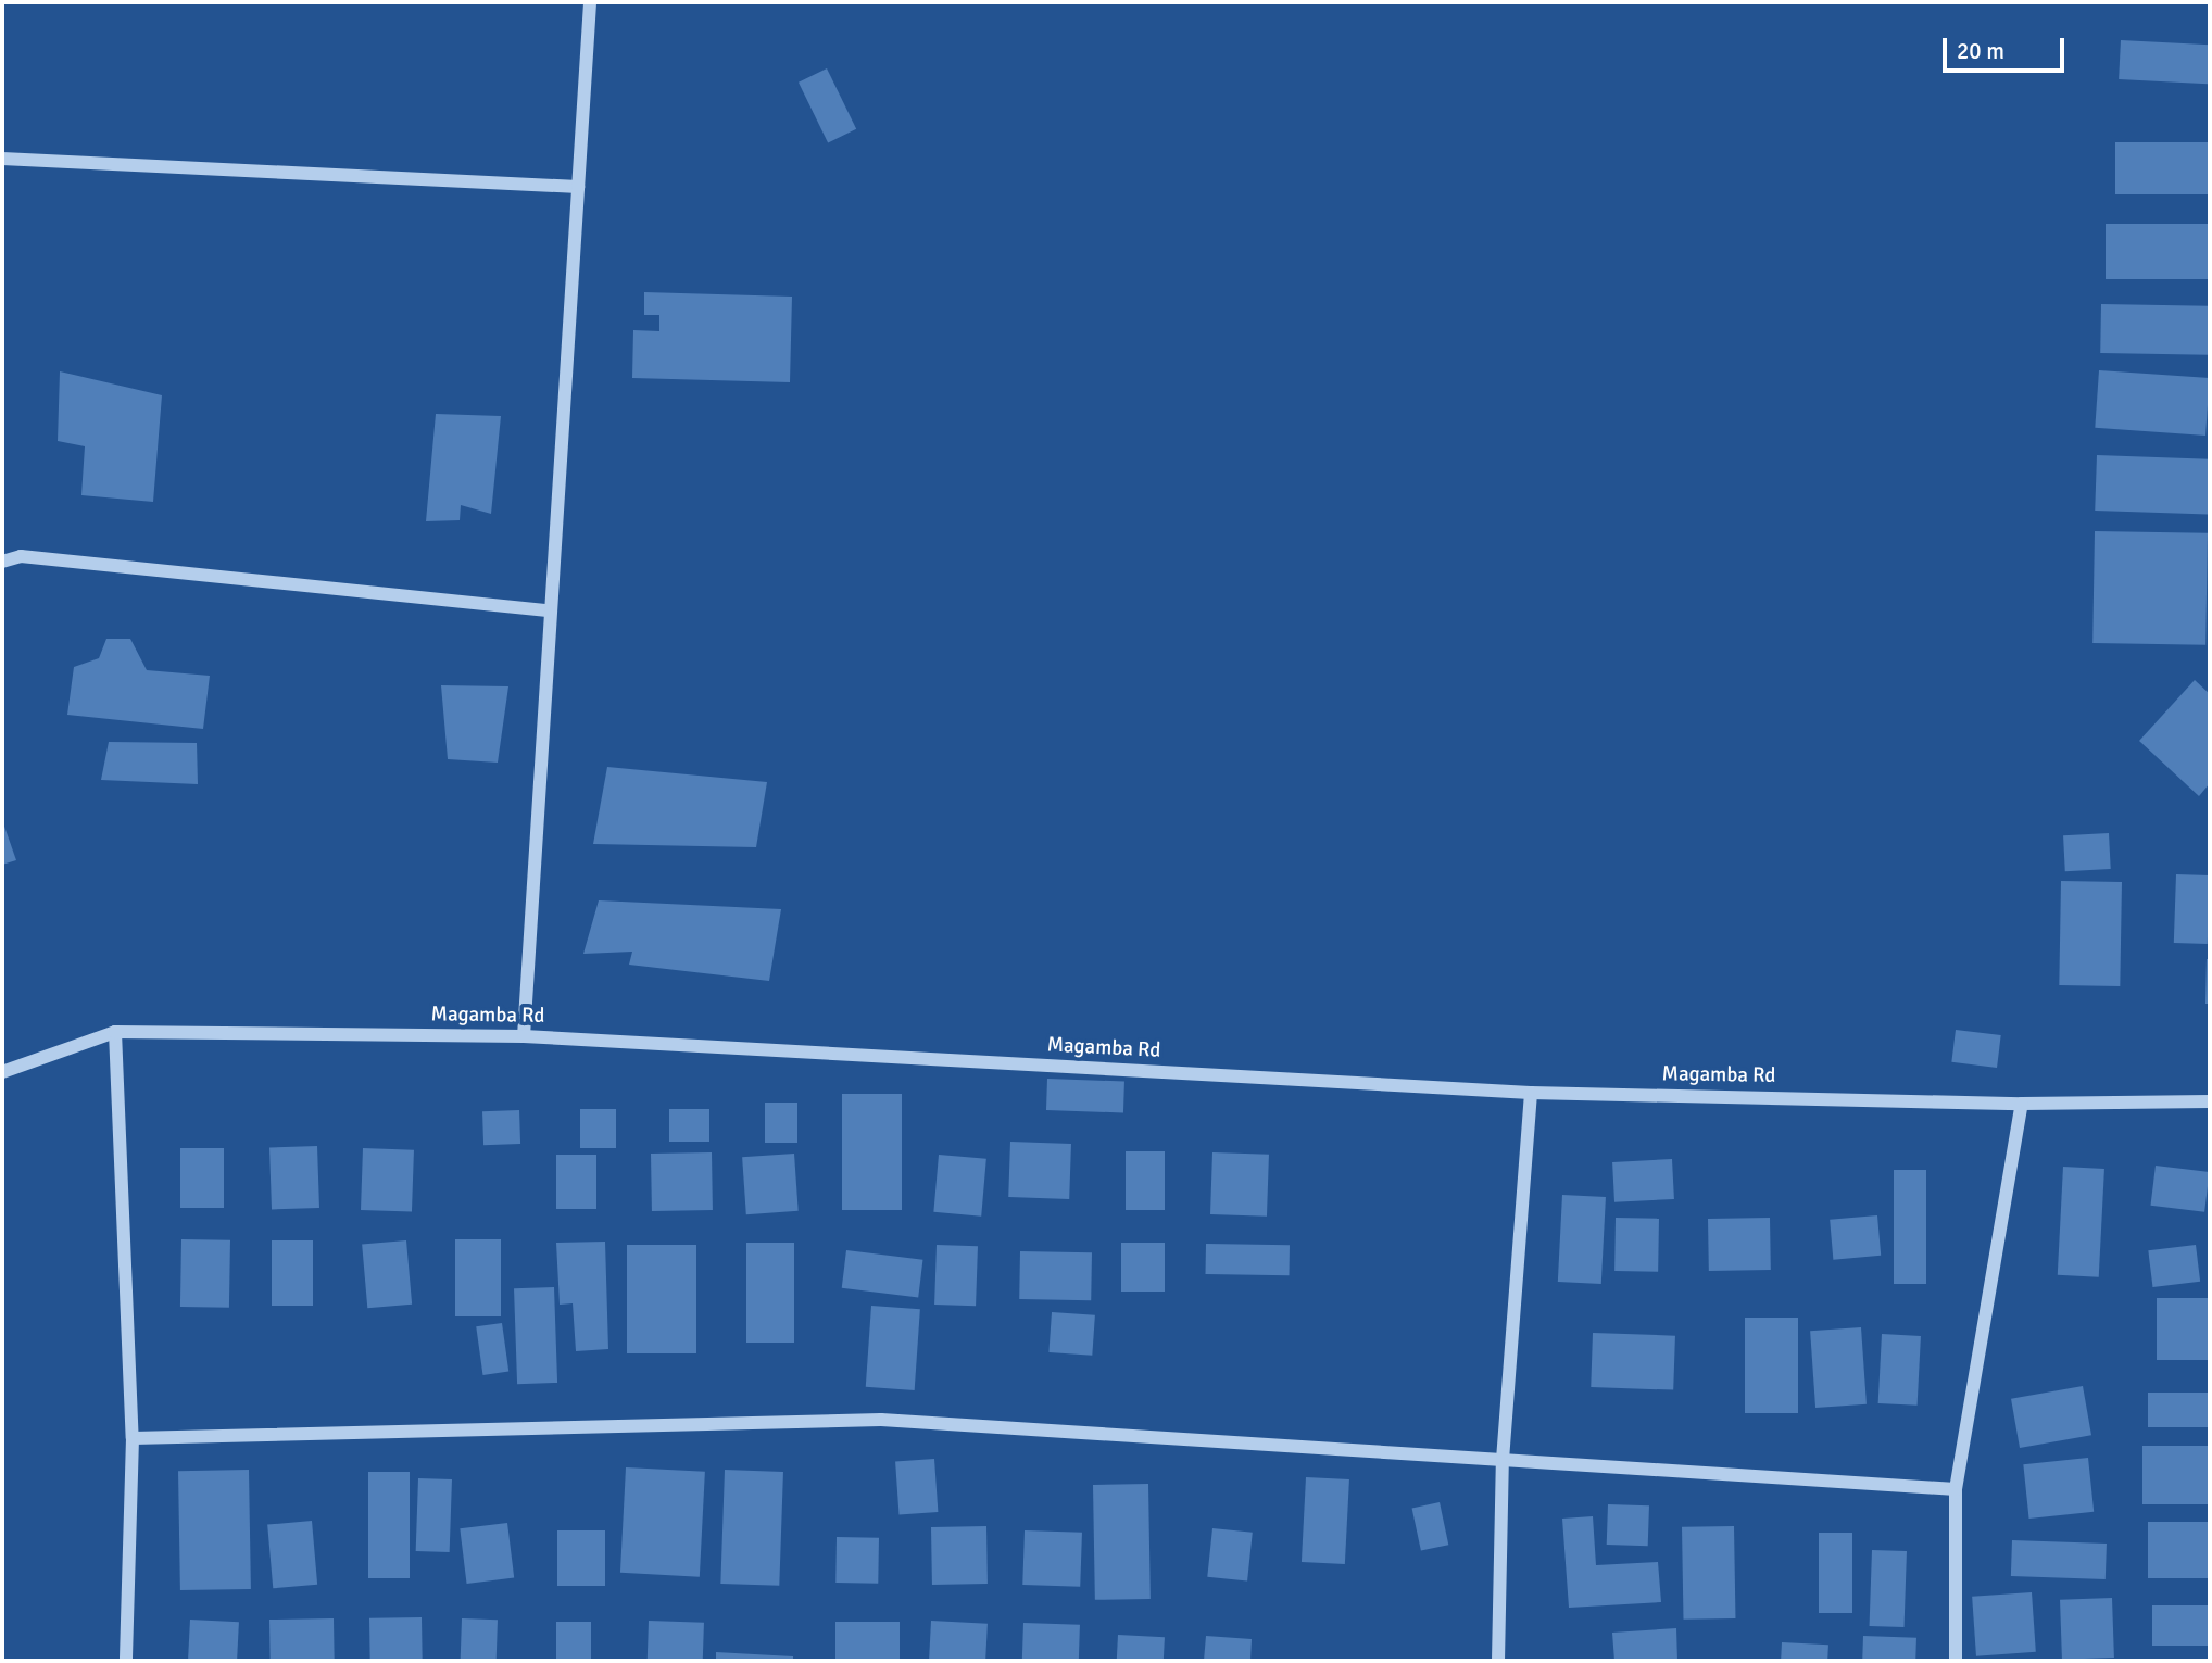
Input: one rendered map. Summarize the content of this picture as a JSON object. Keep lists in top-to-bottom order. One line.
{"streets":{"street":["Magamba Rd"]},"scale_bar":"20 m"}
